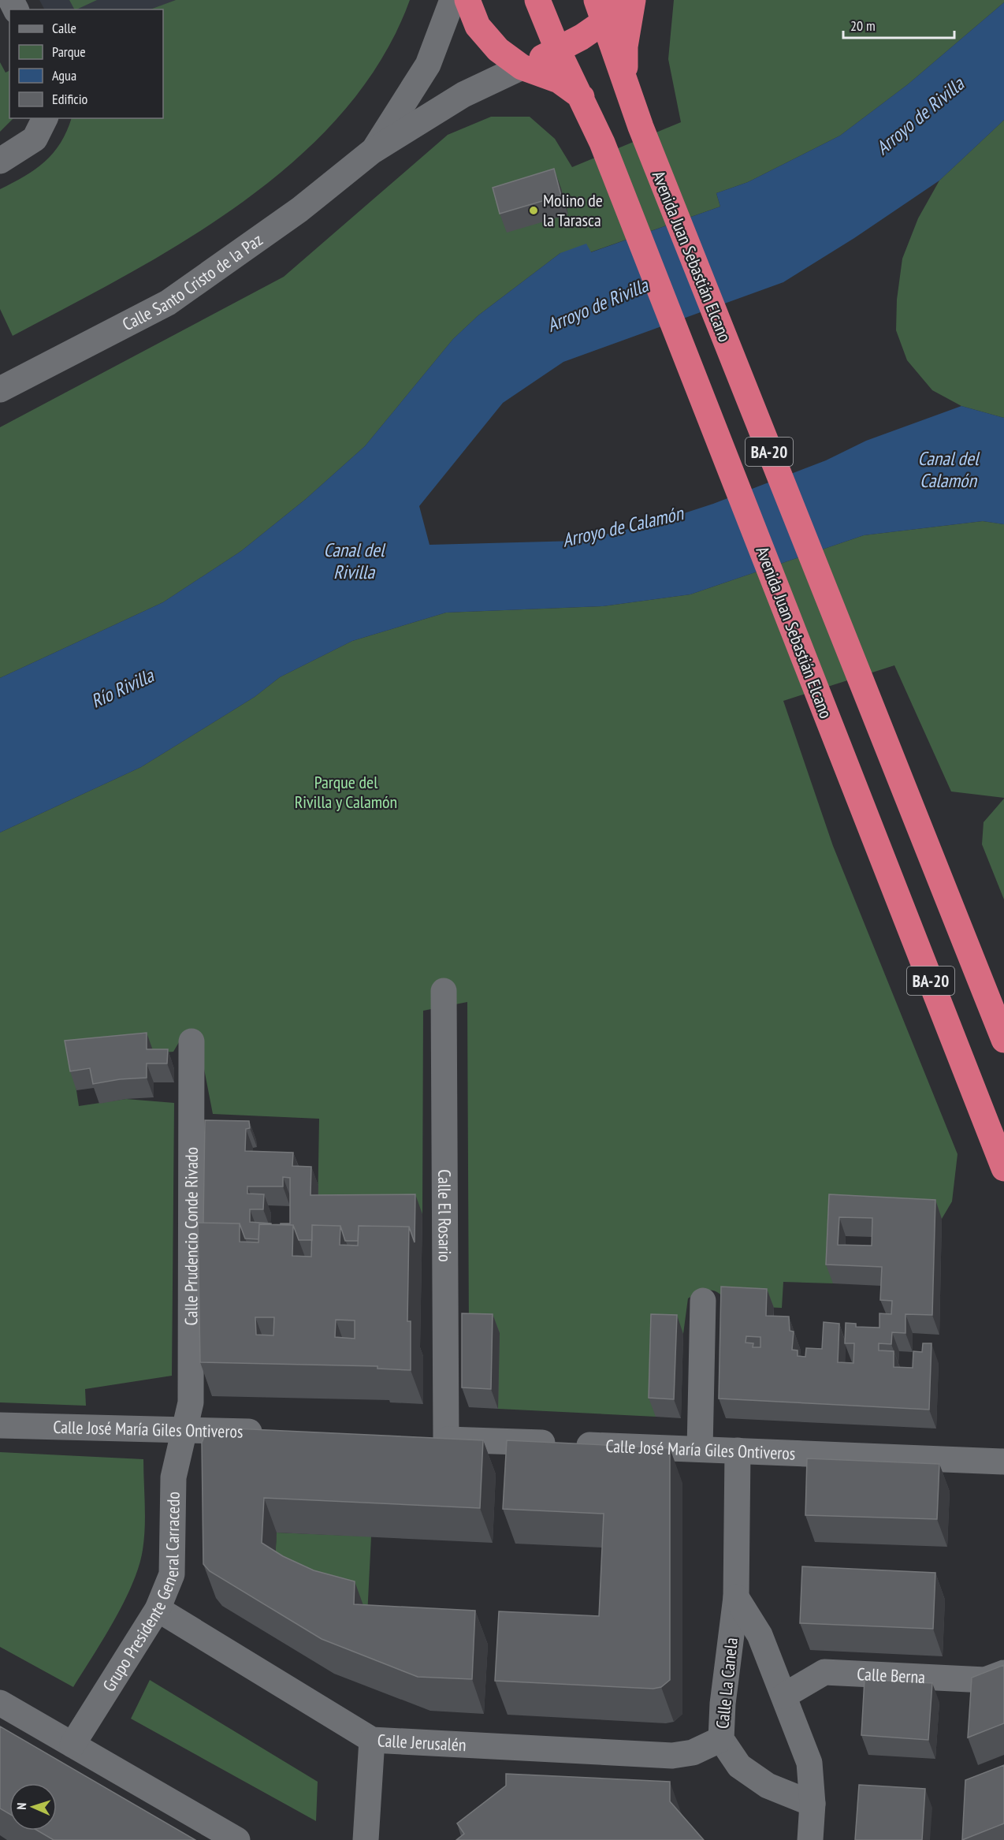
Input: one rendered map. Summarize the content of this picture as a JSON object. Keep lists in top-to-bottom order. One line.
{"streets":{"highway":["Avenida Juan Sebastián Elcano","BA-20"],"street":["Calle Santo Cristo de la Paz","Calle El Rosario","Calle Prudencio Conde Rivado","Calle José María Giles Ontiveros","Grupo Presidente General Carracedo","Calle Berna","Calle La Canela","Calle Jerusalén"]},"crossings":[["Avenida Juan Sebastián Elcano","BA-20"],["Calle El Rosario","Calle José María Giles Ontiveros"],["Calle Prudencio Conde Rivado","Calle José María Giles Ontiveros"],["Calle Prudencio Conde Rivado","Grupo Presidente General Carracedo"],["Calle José María Giles Ontiveros","Grupo Presidente General Carracedo"],["Calle José María Giles Ontiveros","Calle La Canela"],["Grupo Presidente General Carracedo","Calle Jerusalén"],["Calle Berna","Calle La Canela"],["Calle La Canela","Calle Jerusalén"]],"water":["Arroyo de Rivilla","Canal del Calamón","Arroyo de Calamón","Canal del Rivilla","Río Rivilla"],"parks":["Parque del Rivilla y Calamón"],"places":["Molino de la Tarasca"],"legend":["Calle","Parque","Agua","Edificio"],"scale_bar":"20 m","north":"left"}
